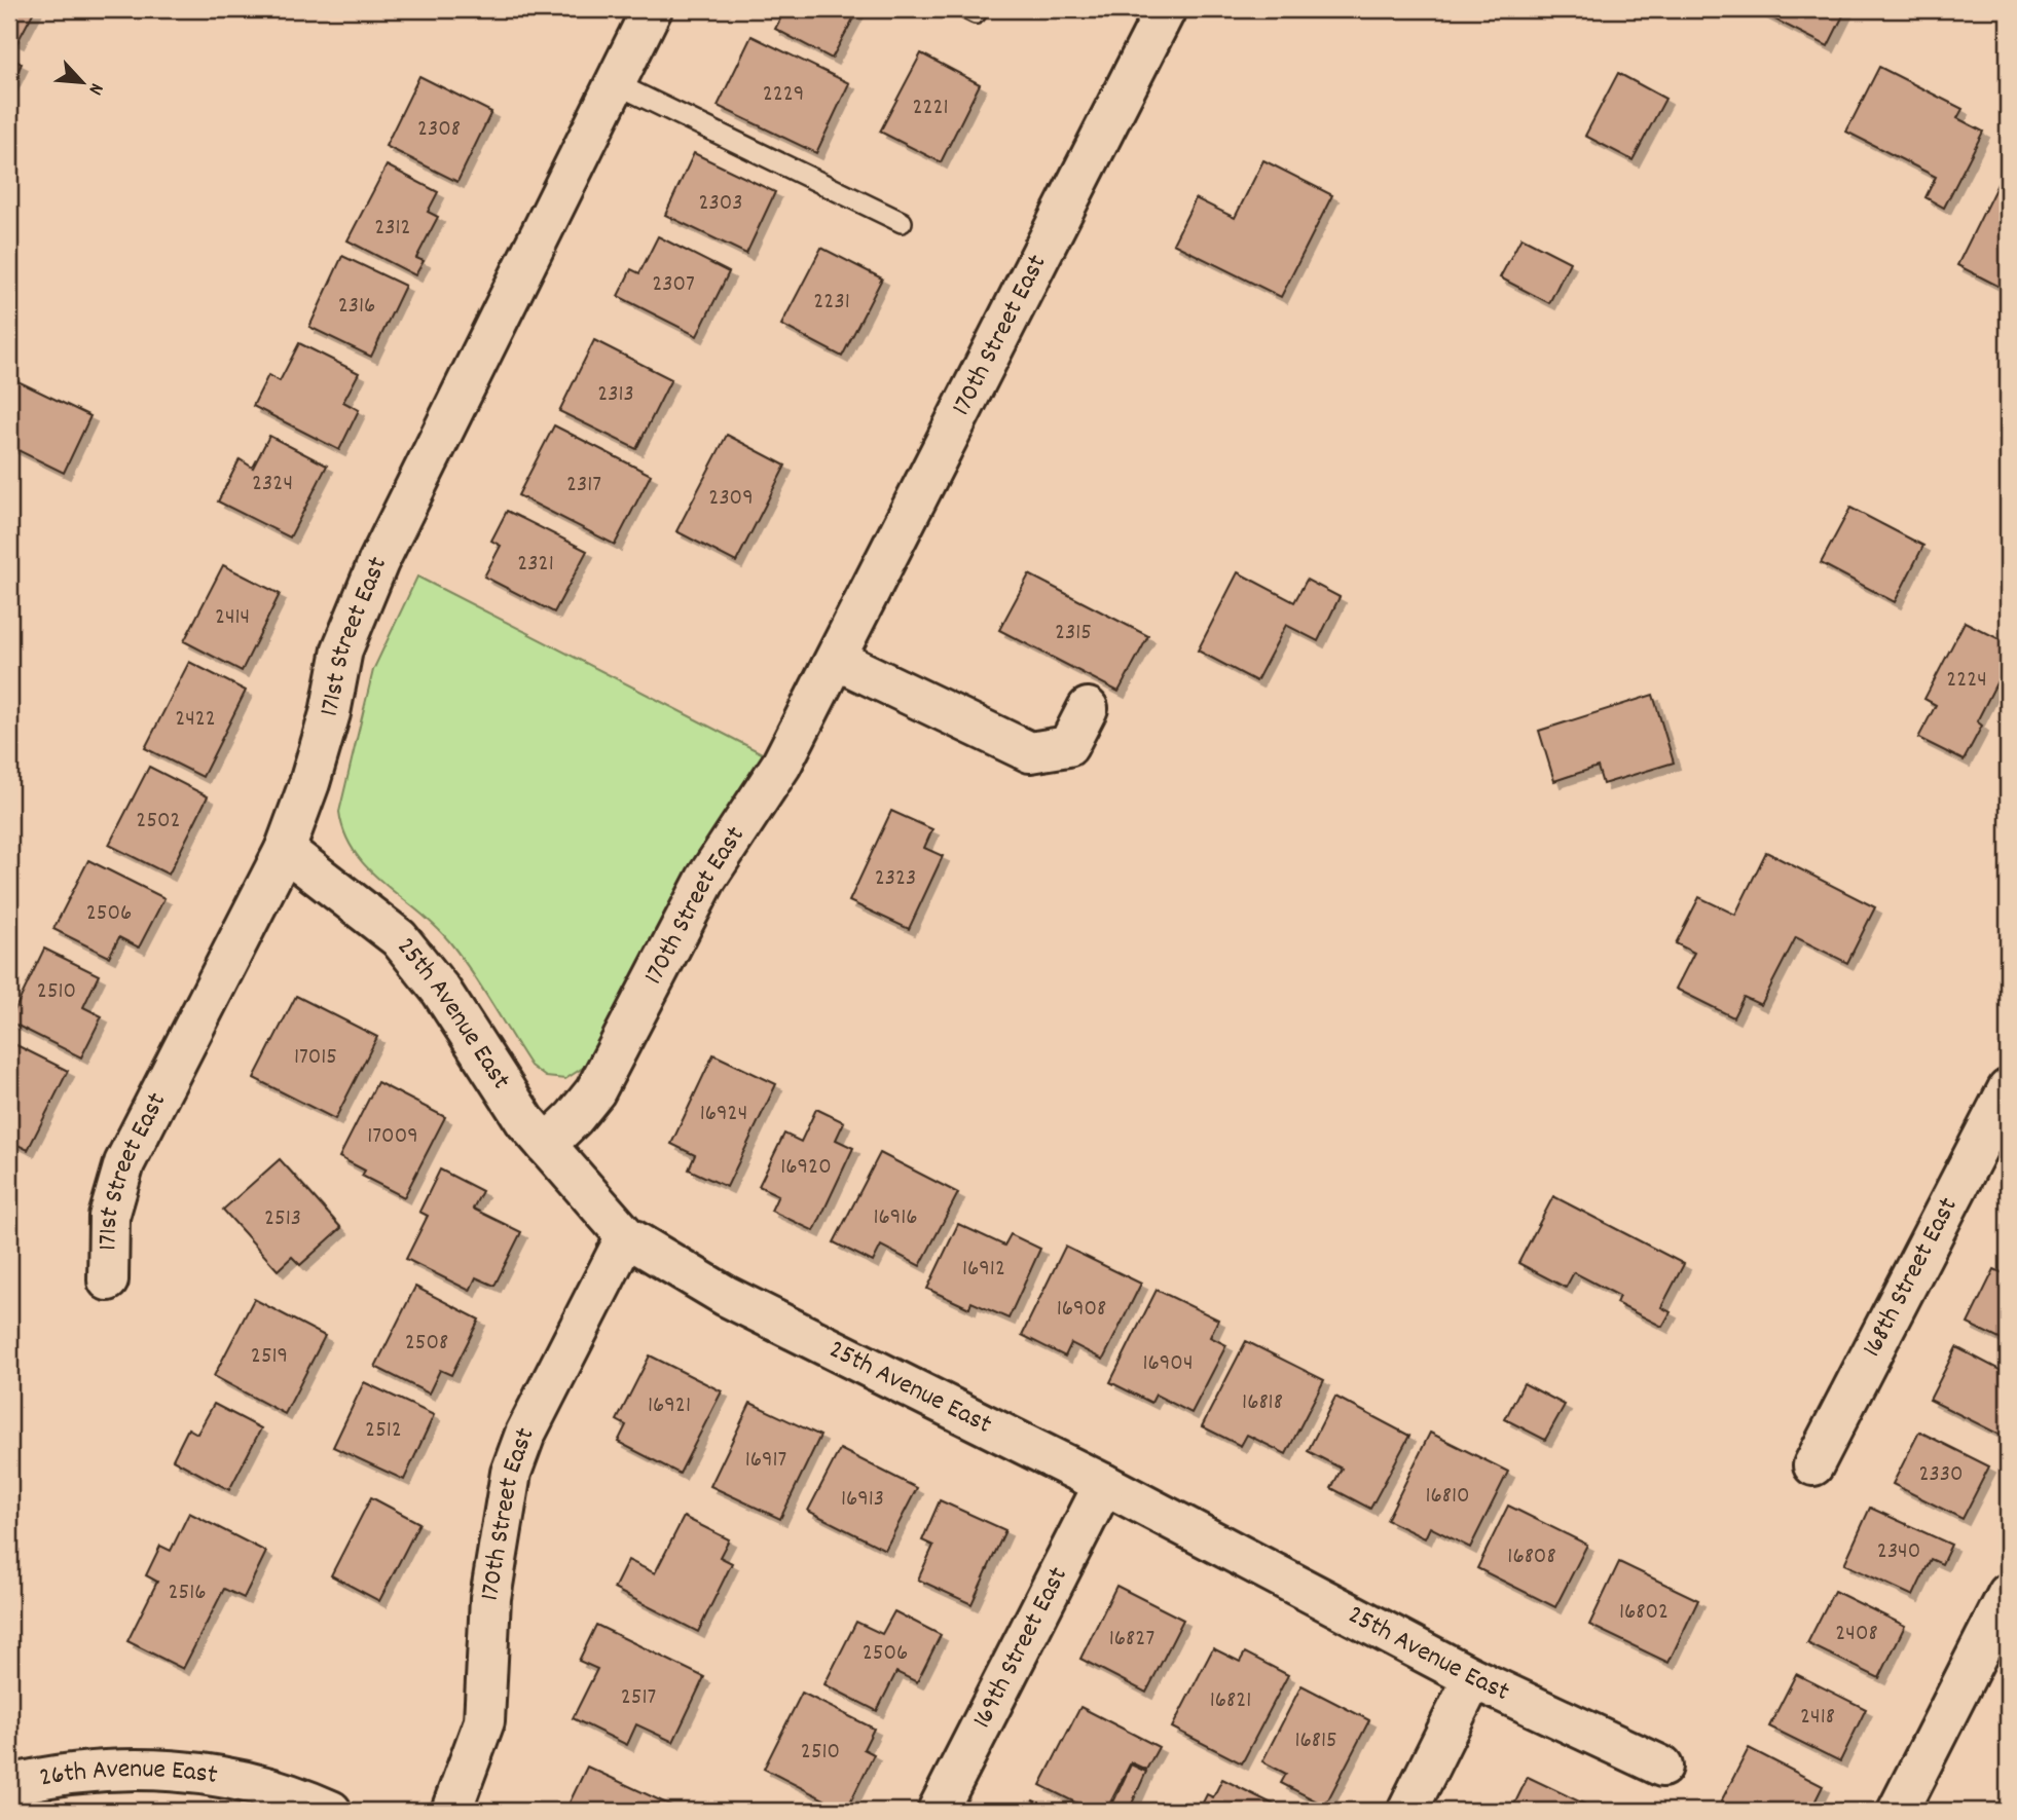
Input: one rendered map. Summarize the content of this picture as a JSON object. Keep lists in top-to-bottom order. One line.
{"streets":{"street":["170th Street East","171st Street East","25th Avenue East","168th Street East","169th Street East","26th Avenue East"]},"crossings":[["170th Street East","25th Avenue East"],["171st Street East","25th Avenue East"],["25th Avenue East","169th Street East"]],"house_numbers":["2229","2221","2308","2303","2312","2307","2231","2316","2313","2324","2317","2309","2321","2414","2315","2224","2422","2502","2323","2506","2510","17015","16924","17009","16920","16916","2513","16912","16908","2508","2519","16904","16818","16921","2512","16917","2330","16810","16913","2340","16808","2516","16802","2408","16827","2506","2517","16821","2418","16815","2510"],"north":"bottom right"}
